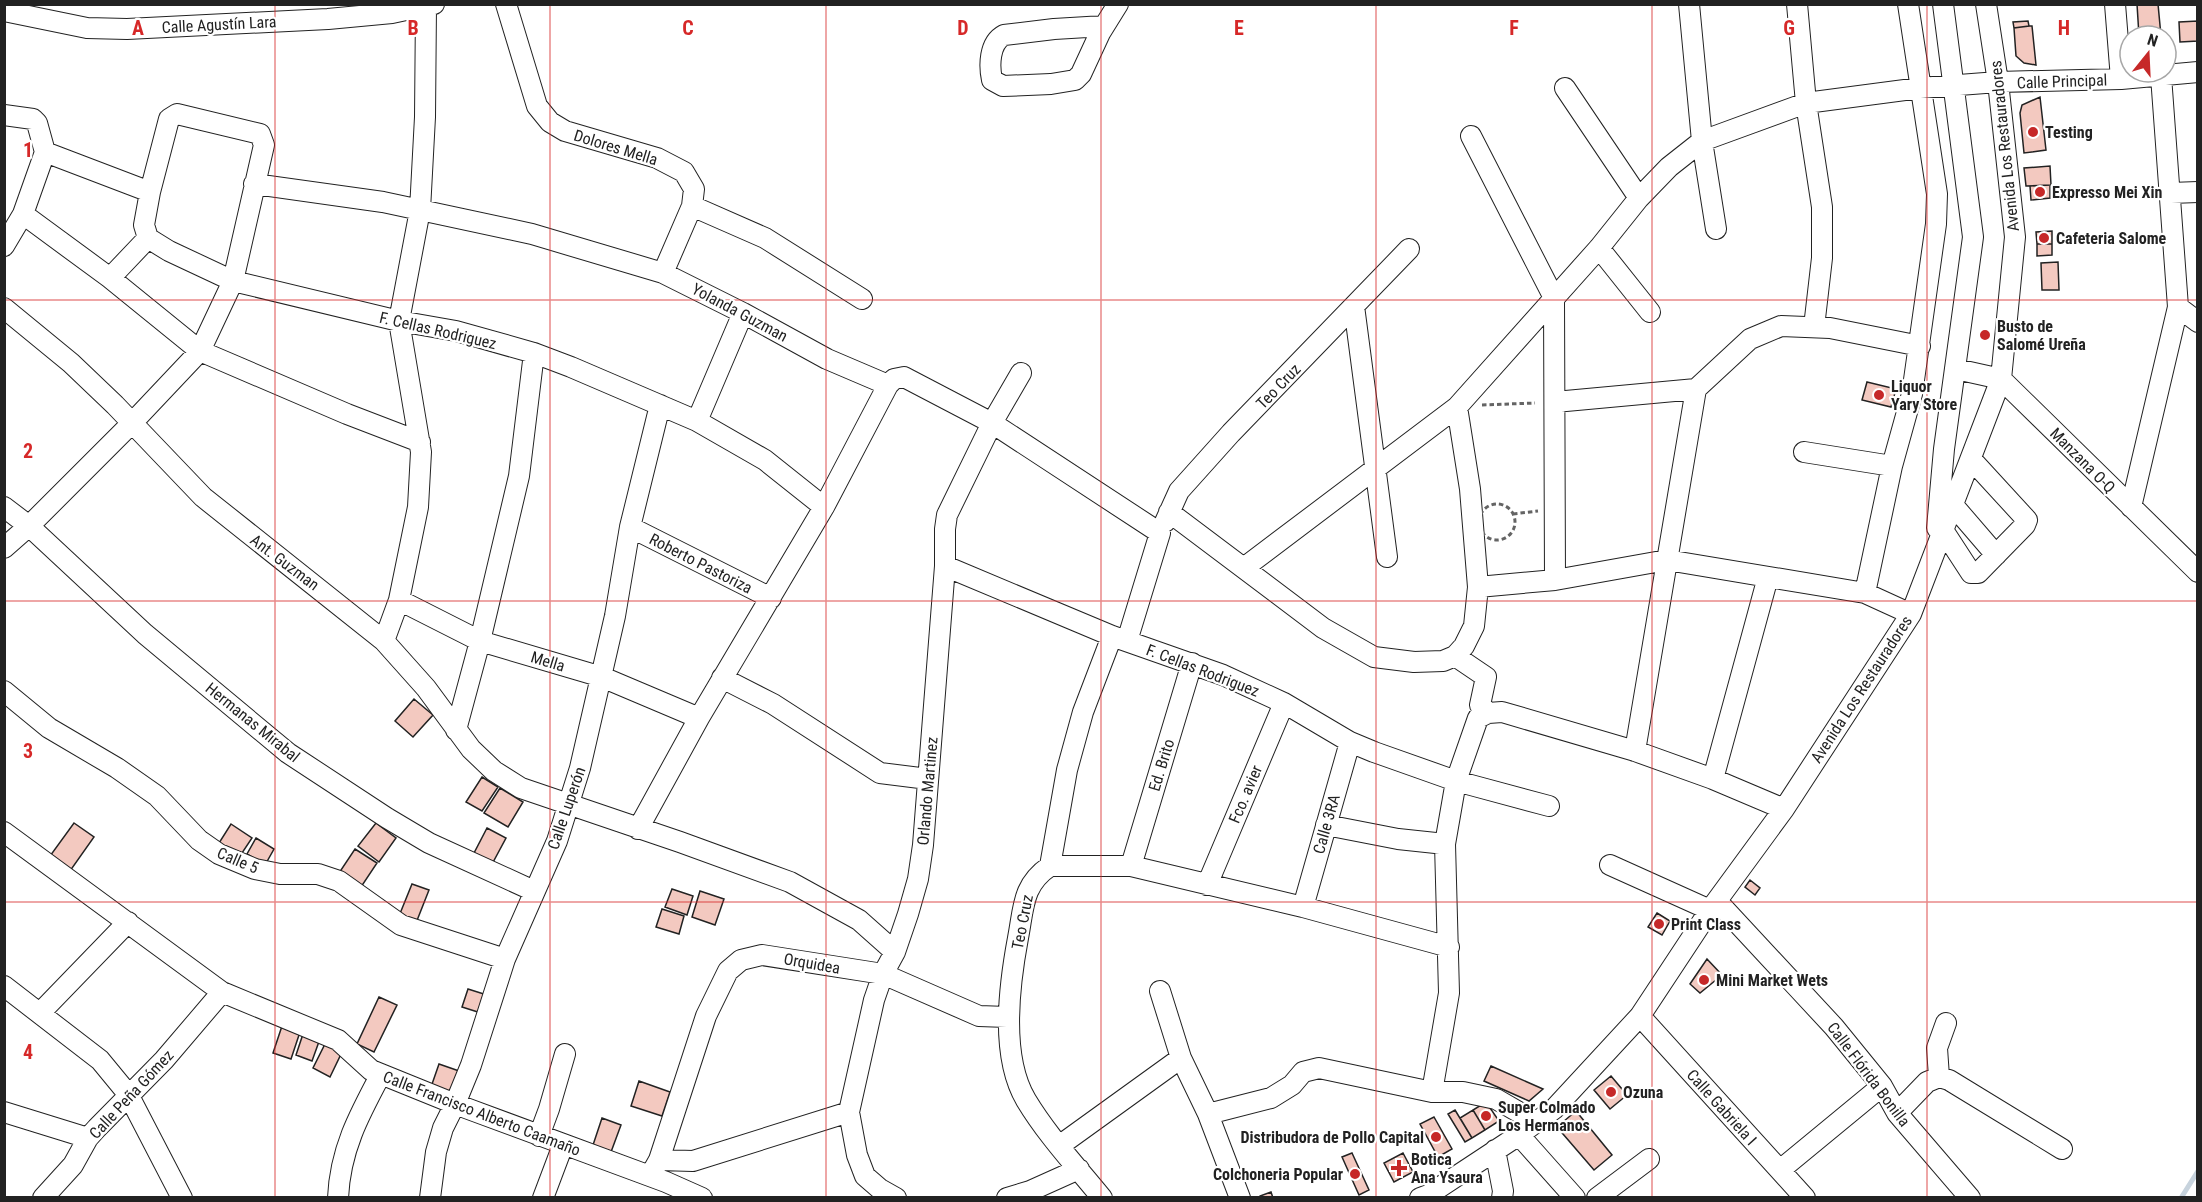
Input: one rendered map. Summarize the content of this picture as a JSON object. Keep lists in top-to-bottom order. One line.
{"streets":{"street":["Calle Agustín Lara","Calle Principal","Avenida Los Restauradores","Dolores Mella","Yolanda Guzman","F. Cellas Rodriguez","Teo Cruz","Manzana O-Q","Ant. Guzman","Roberto Pastoriza","Mella","Hermanas Mirabal","Ed. Brito","Orlando Martinez","Fco. avier","Calle Luperón","Calle 3RA","Calle 5","Orquidea","Calle Flórida Bonilla","Calle Peña Gómez","Calle Gabriela I","Calle Francisco Alberto Caamaño"]},"crossings":[["Calle Principal","Avenida Los Restauradores"],["Avenida Los Restauradores","Manzana O-Q"],["Avenida Los Restauradores","Calle Flórida Bonilla"],["Avenida Los Restauradores","Calle Gabriela I"],["Yolanda Guzman","Teo Cruz"],["Yolanda Guzman","Orlando Martinez"],["F. Cellas Rodriguez","Ed. Brito"],["F. Cellas Rodriguez","Orlando Martinez"],["F. Cellas Rodriguez","Fco. avier"],["F. Cellas Rodriguez","Calle Luperón"],["F. Cellas Rodriguez","Calle 3RA"],["Teo Cruz","Orquidea"],["Ant. Guzman","Orlando Martinez"],["Ant. Guzman","Calle Luperón"],["Roberto Pastoriza","Calle Luperón"],["Mella","Calle Luperón"],["Hermanas Mirabal","Calle Luperón"],["Orlando Martinez","Orquidea"],["Calle Luperón","Calle 5"],["Calle Luperón","Calle Francisco Alberto Caamaño"],["Orquidea","Calle Francisco Alberto Caamaño"],["Calle Peña Gómez","Calle Francisco Alberto Caamaño"]],"places":{"other":["Testing","Expresso Mei Xin","Cafeteria Salome","Busto de Salomé Ureña","Liquor Yary Store","Print Class","Mini Market Wets","Ozuna","Super Colmado Los Hermanos","Distribudora de Pollo Capital","Colchoneria Popular"],"health":["Botica Ana Ysaura"]},"north":"top","grid":{"columns":["A","B","C","D","E","F","G","H"],"rows":["1","2","3","4"]}}
